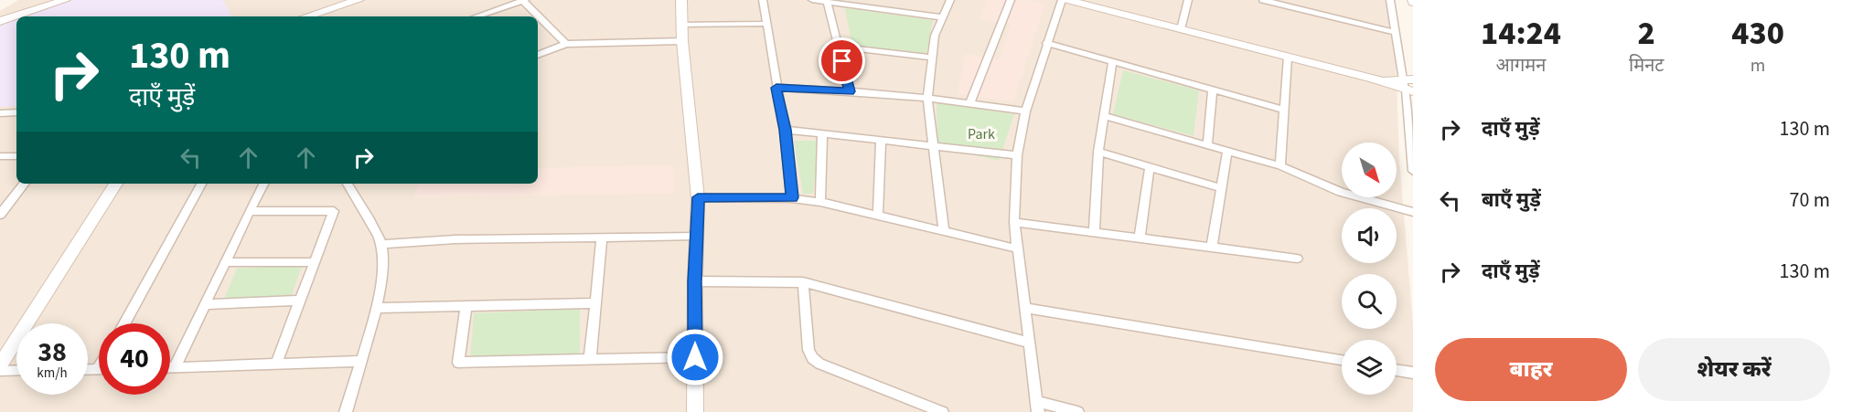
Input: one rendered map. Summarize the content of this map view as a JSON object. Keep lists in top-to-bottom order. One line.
{"parks":["Park"],"north":"bottom right","page":{"eta":["14:24","आगमन","2","मिनट","430","m"],"turn":["130 m","दाएँ मुड़ें"],"list":[{"name":"दाएँ मुड़ें","value":"130 m"},{"name":"बाएँ मुड़ें","value":"70 m"},{"name":"दाएँ मुड़ें","value":"130 m"}],"speed":"38 km/h","limit":"40","buttons":["बाहर","शेयर करें"]}}
